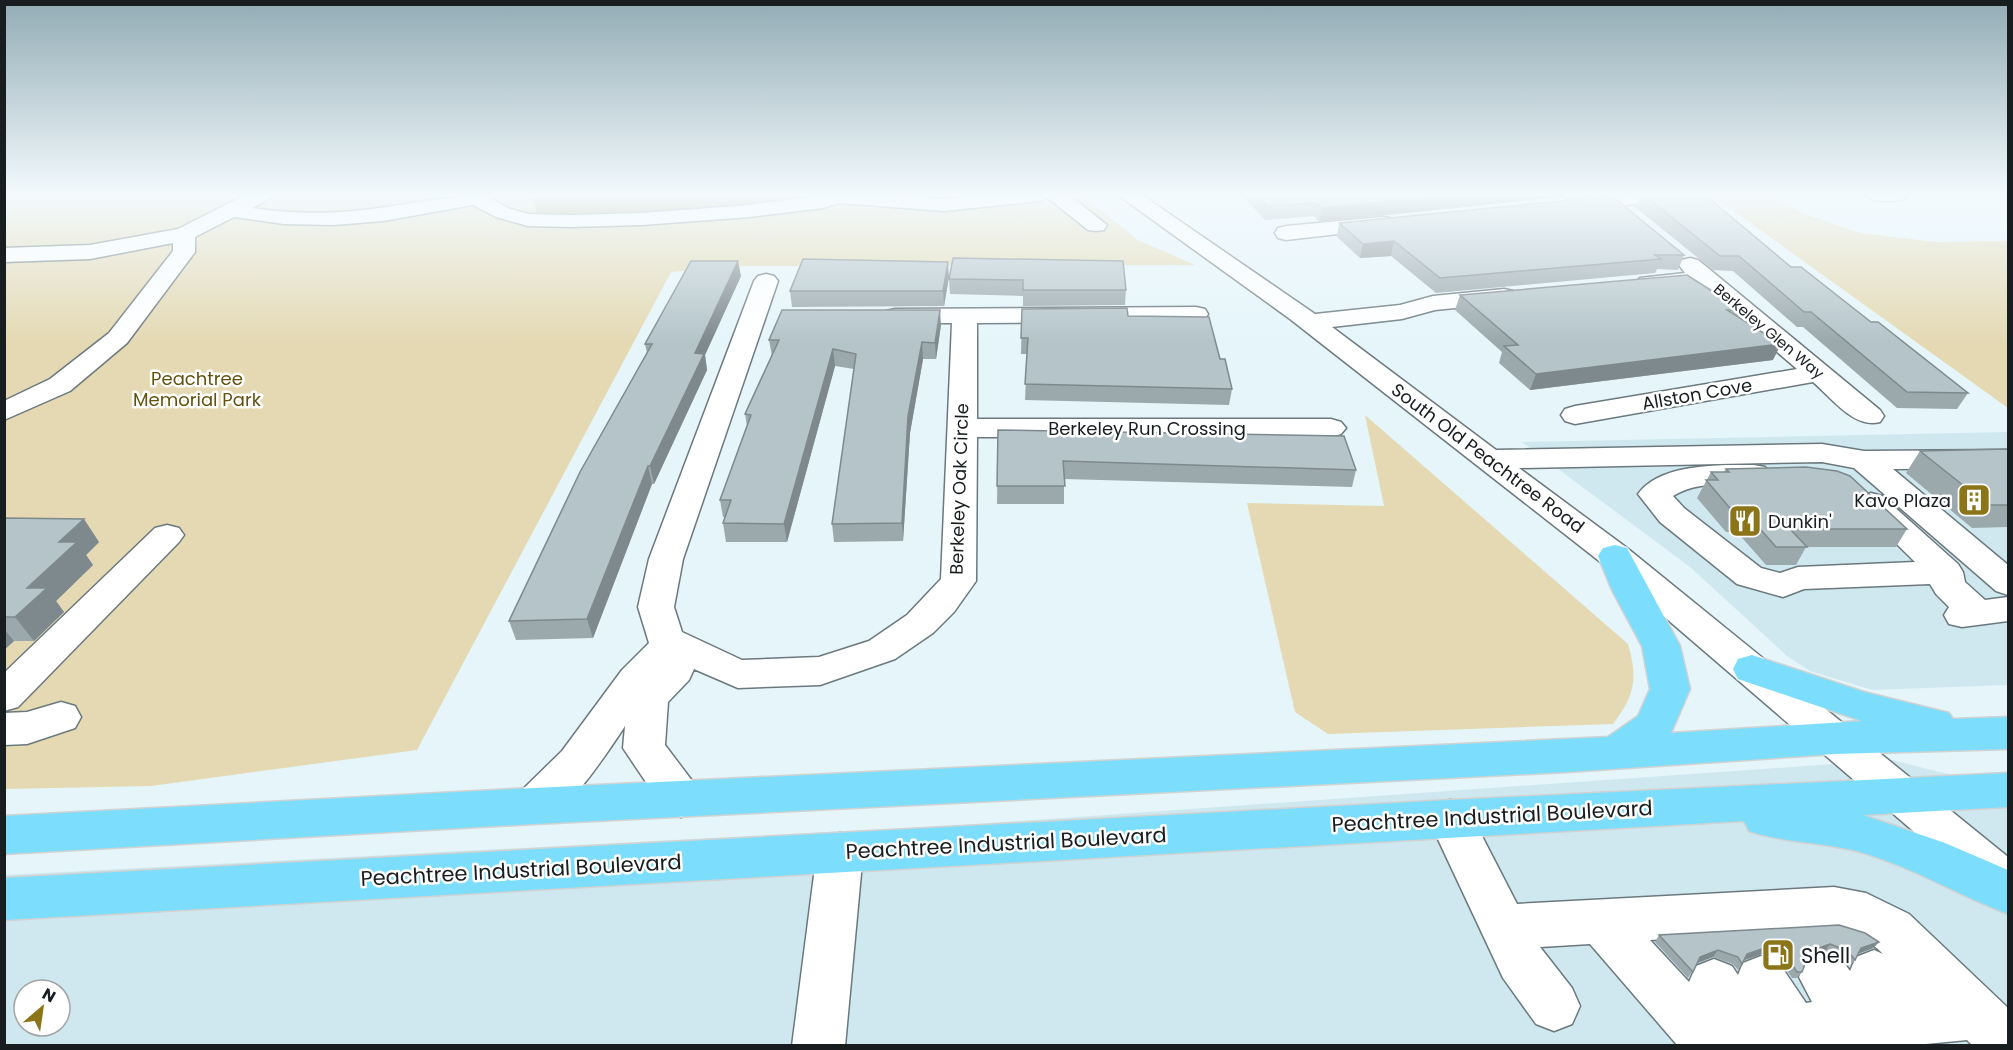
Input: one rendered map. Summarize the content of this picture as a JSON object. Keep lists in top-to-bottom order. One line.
{"streets":{"highway":["Peachtree Industrial Boulevard"],"street":["Berkeley Glen Way","Allston Cove","Berkeley Run Crossing","South Old Peachtree Road","Berkeley Oak Circle"]},"crossings":[["Berkeley Glen Way","Allston Cove"],["Berkeley Run Crossing","Berkeley Oak Circle"],["South Old Peachtree Road","Peachtree Industrial Boulevard"]],"parks":["Peachtree Memorial Park"],"places":{"building":["Kavo Plaza"],"restaurant":["Dunkin'"],"fuel station":["Shell"]},"north":"top right"}
